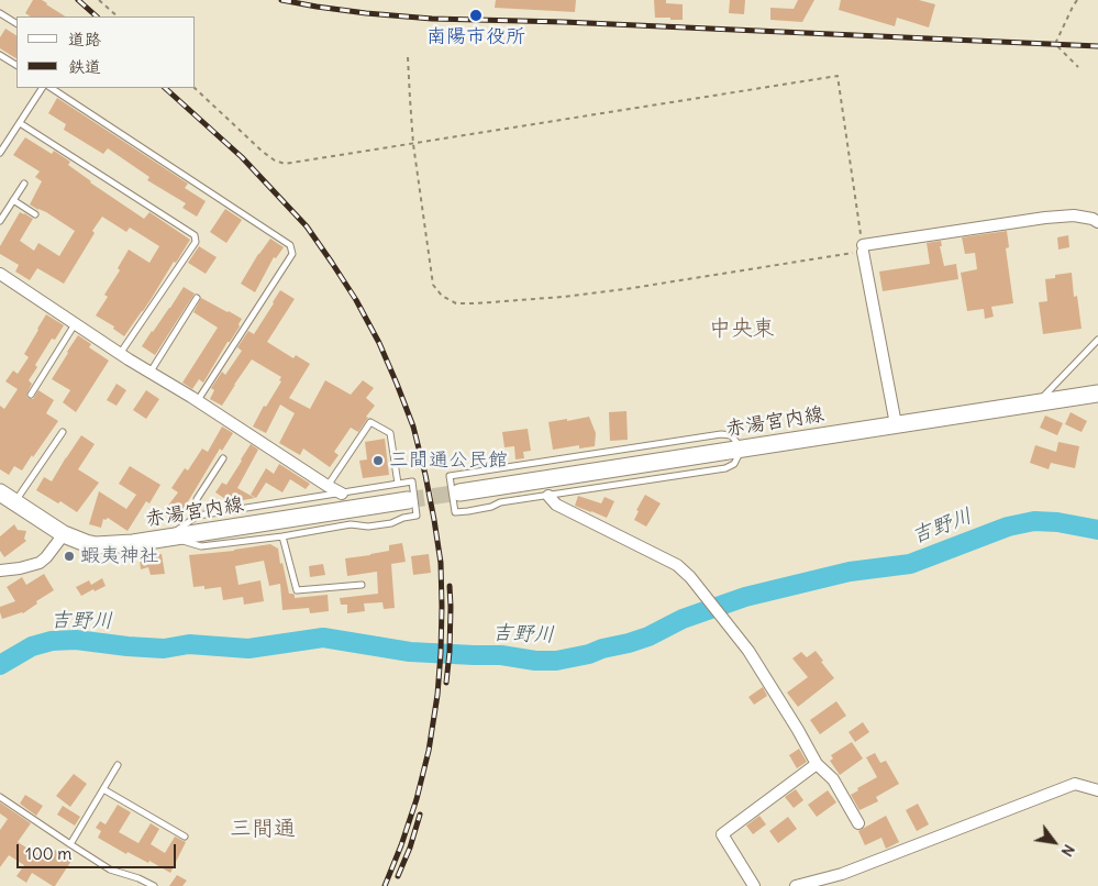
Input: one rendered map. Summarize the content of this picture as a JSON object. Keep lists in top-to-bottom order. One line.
{"streets":{"main road":["赤湯宮内線"]},"districts":["中央東","三間通"],"water":["吉野川"],"places":["南陽市役所","三間通公民館","蝦夷神社"],"legend":["道路","鉄道"],"scale_bar":"100 m","north":"bottom right"}
